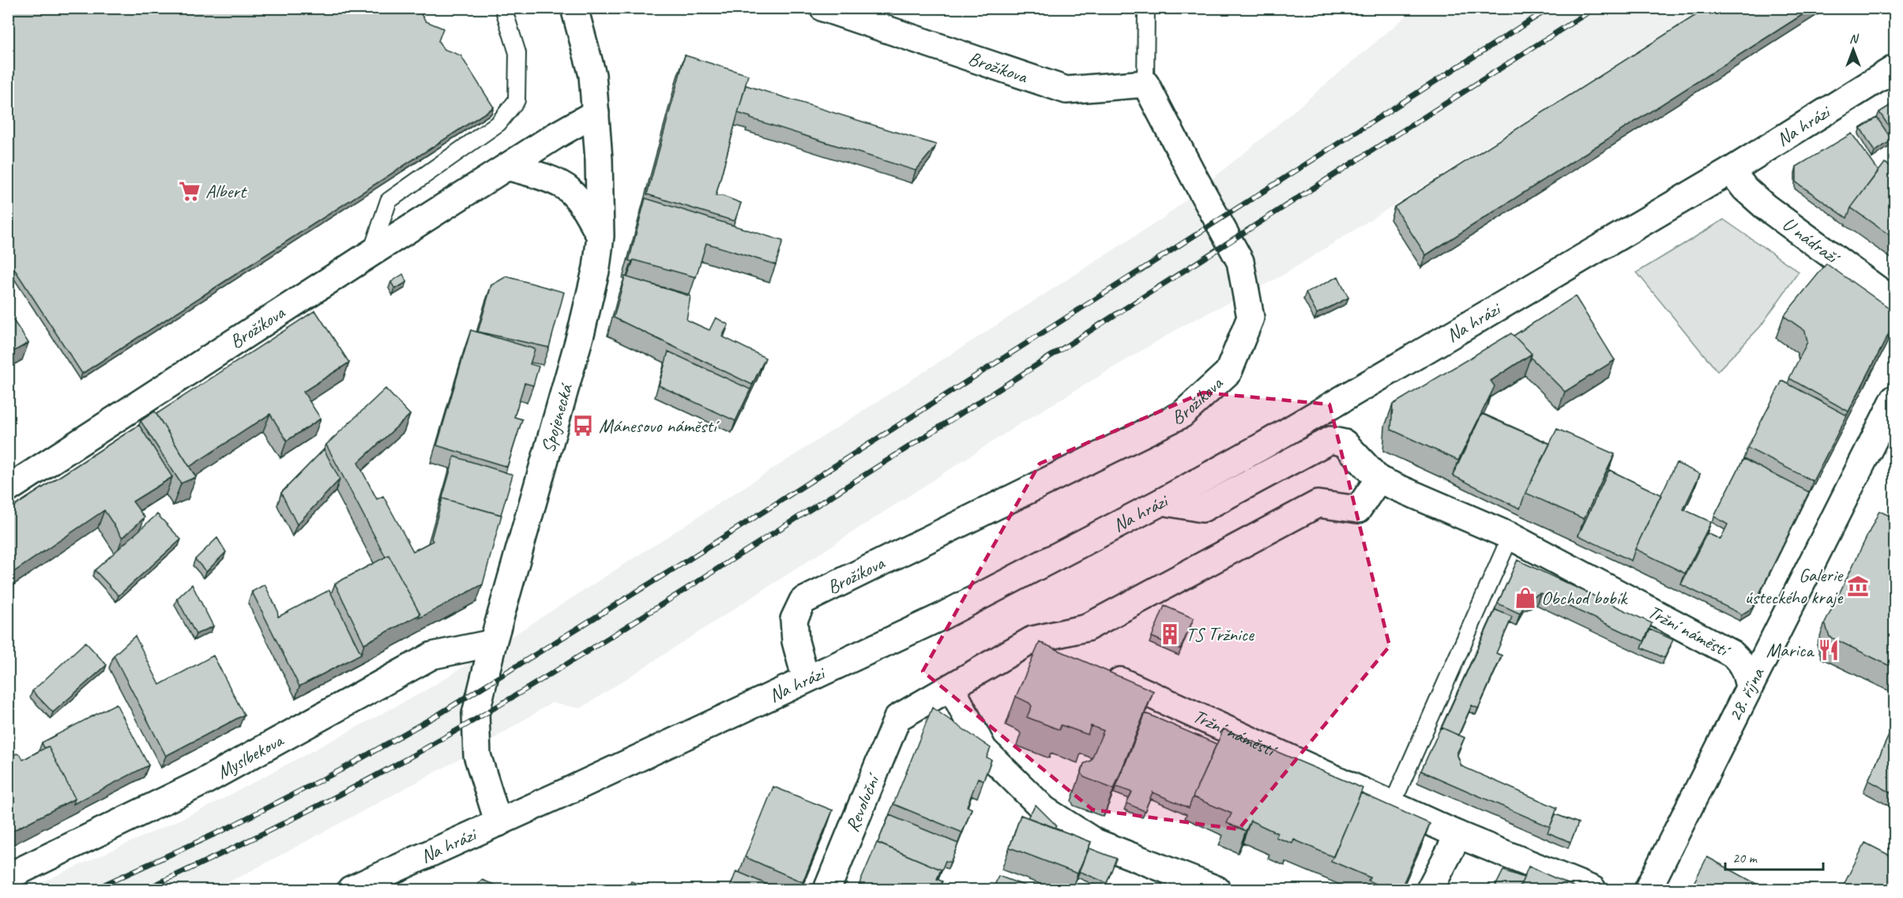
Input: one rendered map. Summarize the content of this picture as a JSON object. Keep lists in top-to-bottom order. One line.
{"streets":{"street":["Brožíkova","Na hrázi","U nádraží","Spojenecká","Tržní náměstí","28. října","Myslbekova","Revoluční"]},"crossings":[["Brožíkova","Na hrázi"],["Brožíkova","Spojenecká"],["Na hrázi","U nádraží"],["Na hrázi","Spojenecká"],["Na hrázi","Tržní náměstí"],["Spojenecká","Myslbekova"],["Tržní náměstí","28. října"]],"places":{"supermarket":["Albert"],"bus stop":["Mánesovo náměstí"],"museum":["Galerie ústeckého kraje"],"shop":["Obchod bobík"],"building":["TS Tržnice"],"restaurant":["Marica"]},"scale_bar":"20 m","north":"top"}
